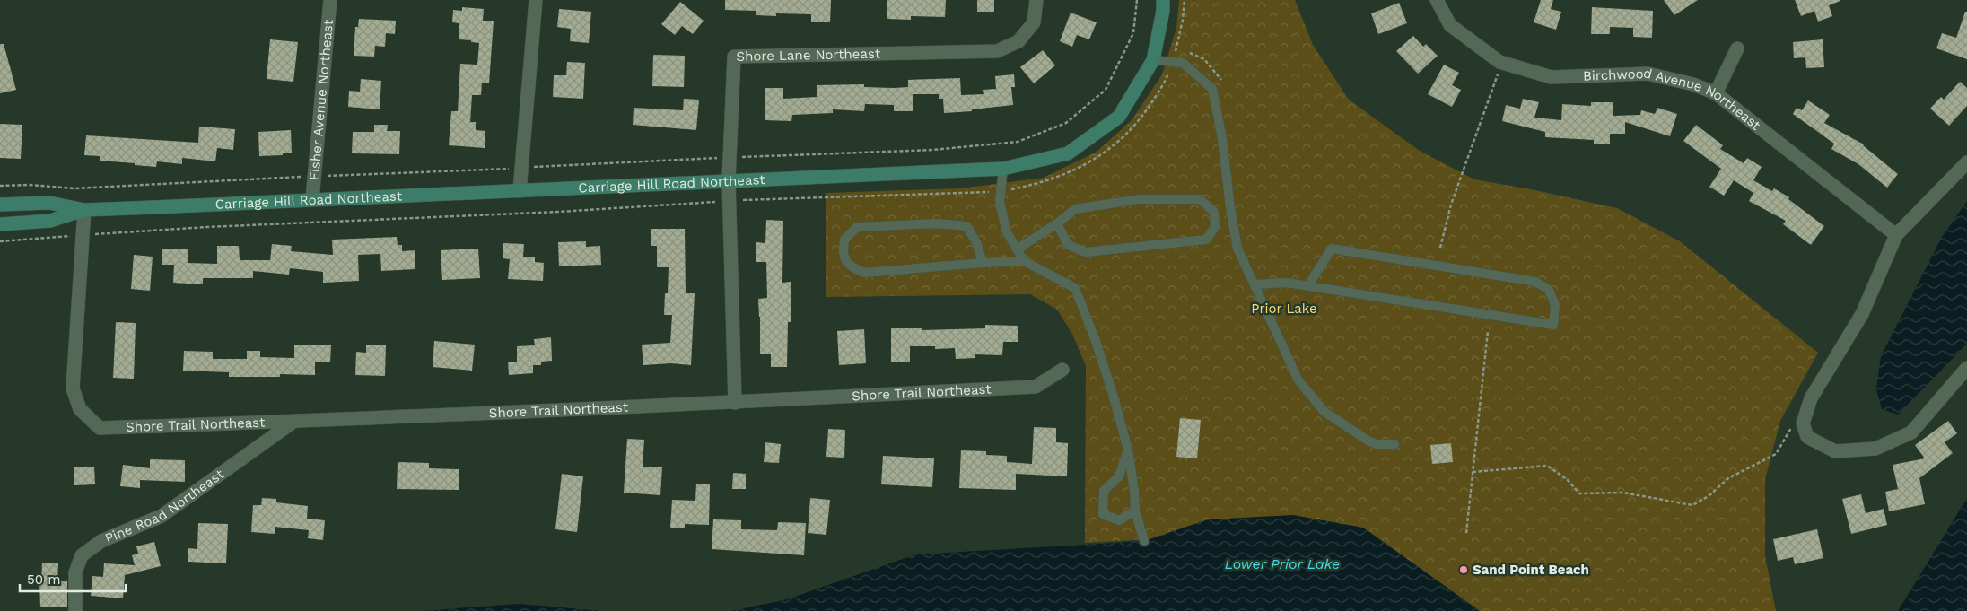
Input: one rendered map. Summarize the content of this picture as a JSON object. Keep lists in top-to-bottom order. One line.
{"streets":{"street":["Shore Lane Northeast","Fisher Avenue Northeast","Birchwood Avenue Northeast","Carriage Hill Road Northeast","Shore Trail Northeast","Pine Road Northeast"]},"crossings":[["Shore Lane Northeast","Carriage Hill Road Northeast"],["Shore Lane Northeast","Shore Trail Northeast"],["Fisher Avenue Northeast","Carriage Hill Road Northeast"],["Carriage Hill Road Northeast","Shore Trail Northeast"],["Shore Trail Northeast","Pine Road Northeast"]],"water":["Lower Prior Lake"],"parks":["Prior Lake"],"places":["Sand Point Beach"],"scale_bar":"50 m"}
